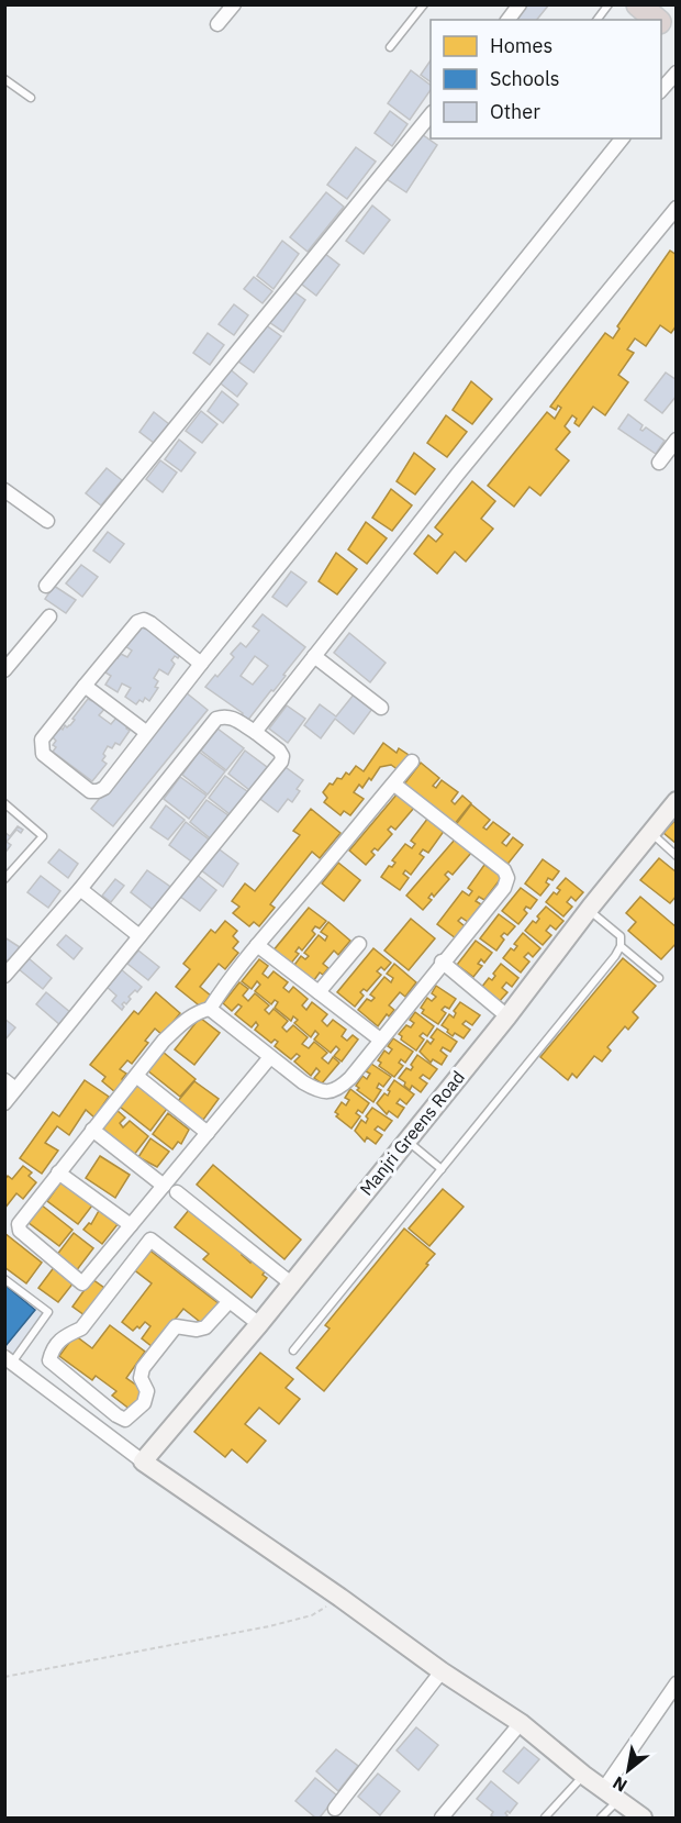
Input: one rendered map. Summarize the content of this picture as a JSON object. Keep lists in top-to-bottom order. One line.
{"streets":{"street":["Manjri Greens Road"]},"legend":["Homes","Schools","Other"],"north":"bottom left"}
